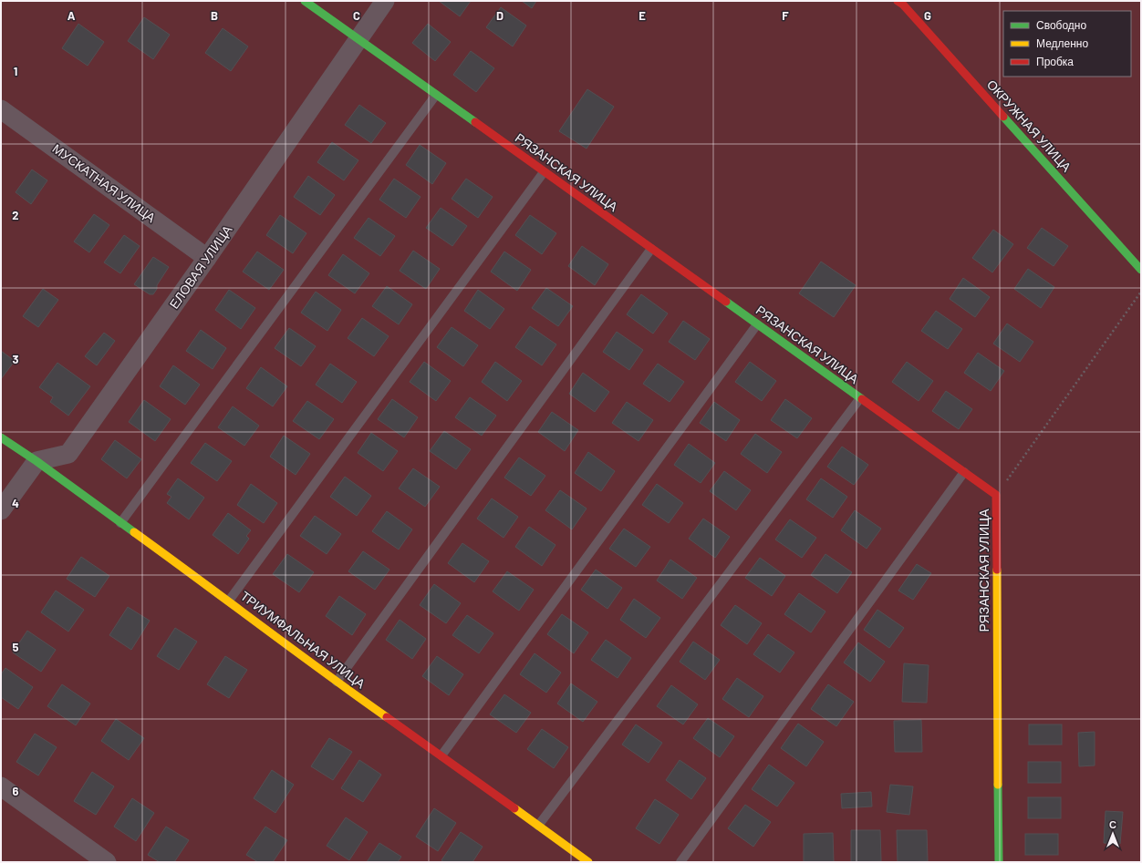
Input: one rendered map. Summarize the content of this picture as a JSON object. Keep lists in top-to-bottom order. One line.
{"streets":{"street":["ОКРУЖНАЯ УЛИЦА","РЯЗАНСКАЯ УЛИЦА","МУСКАТНАЯ УЛИЦА","ЕЛОВАЯ УЛИЦА","ТРИУМФАЛЬНАЯ УЛИЦА"]},"crossings":[["РЯЗАНСКАЯ УЛИЦА","ЕЛОВАЯ УЛИЦА"],["МУСКАТНАЯ УЛИЦА","ЕЛОВАЯ УЛИЦА"],["ЕЛОВАЯ УЛИЦА","ТРИУМФАЛЬНАЯ УЛИЦА"]],"legend":["Свободно","Медленно","Пробка"],"north":"top","grid":{"columns":["A","B","C","D","E","F","G"],"rows":["1","2","3","4","5","6"]}}
